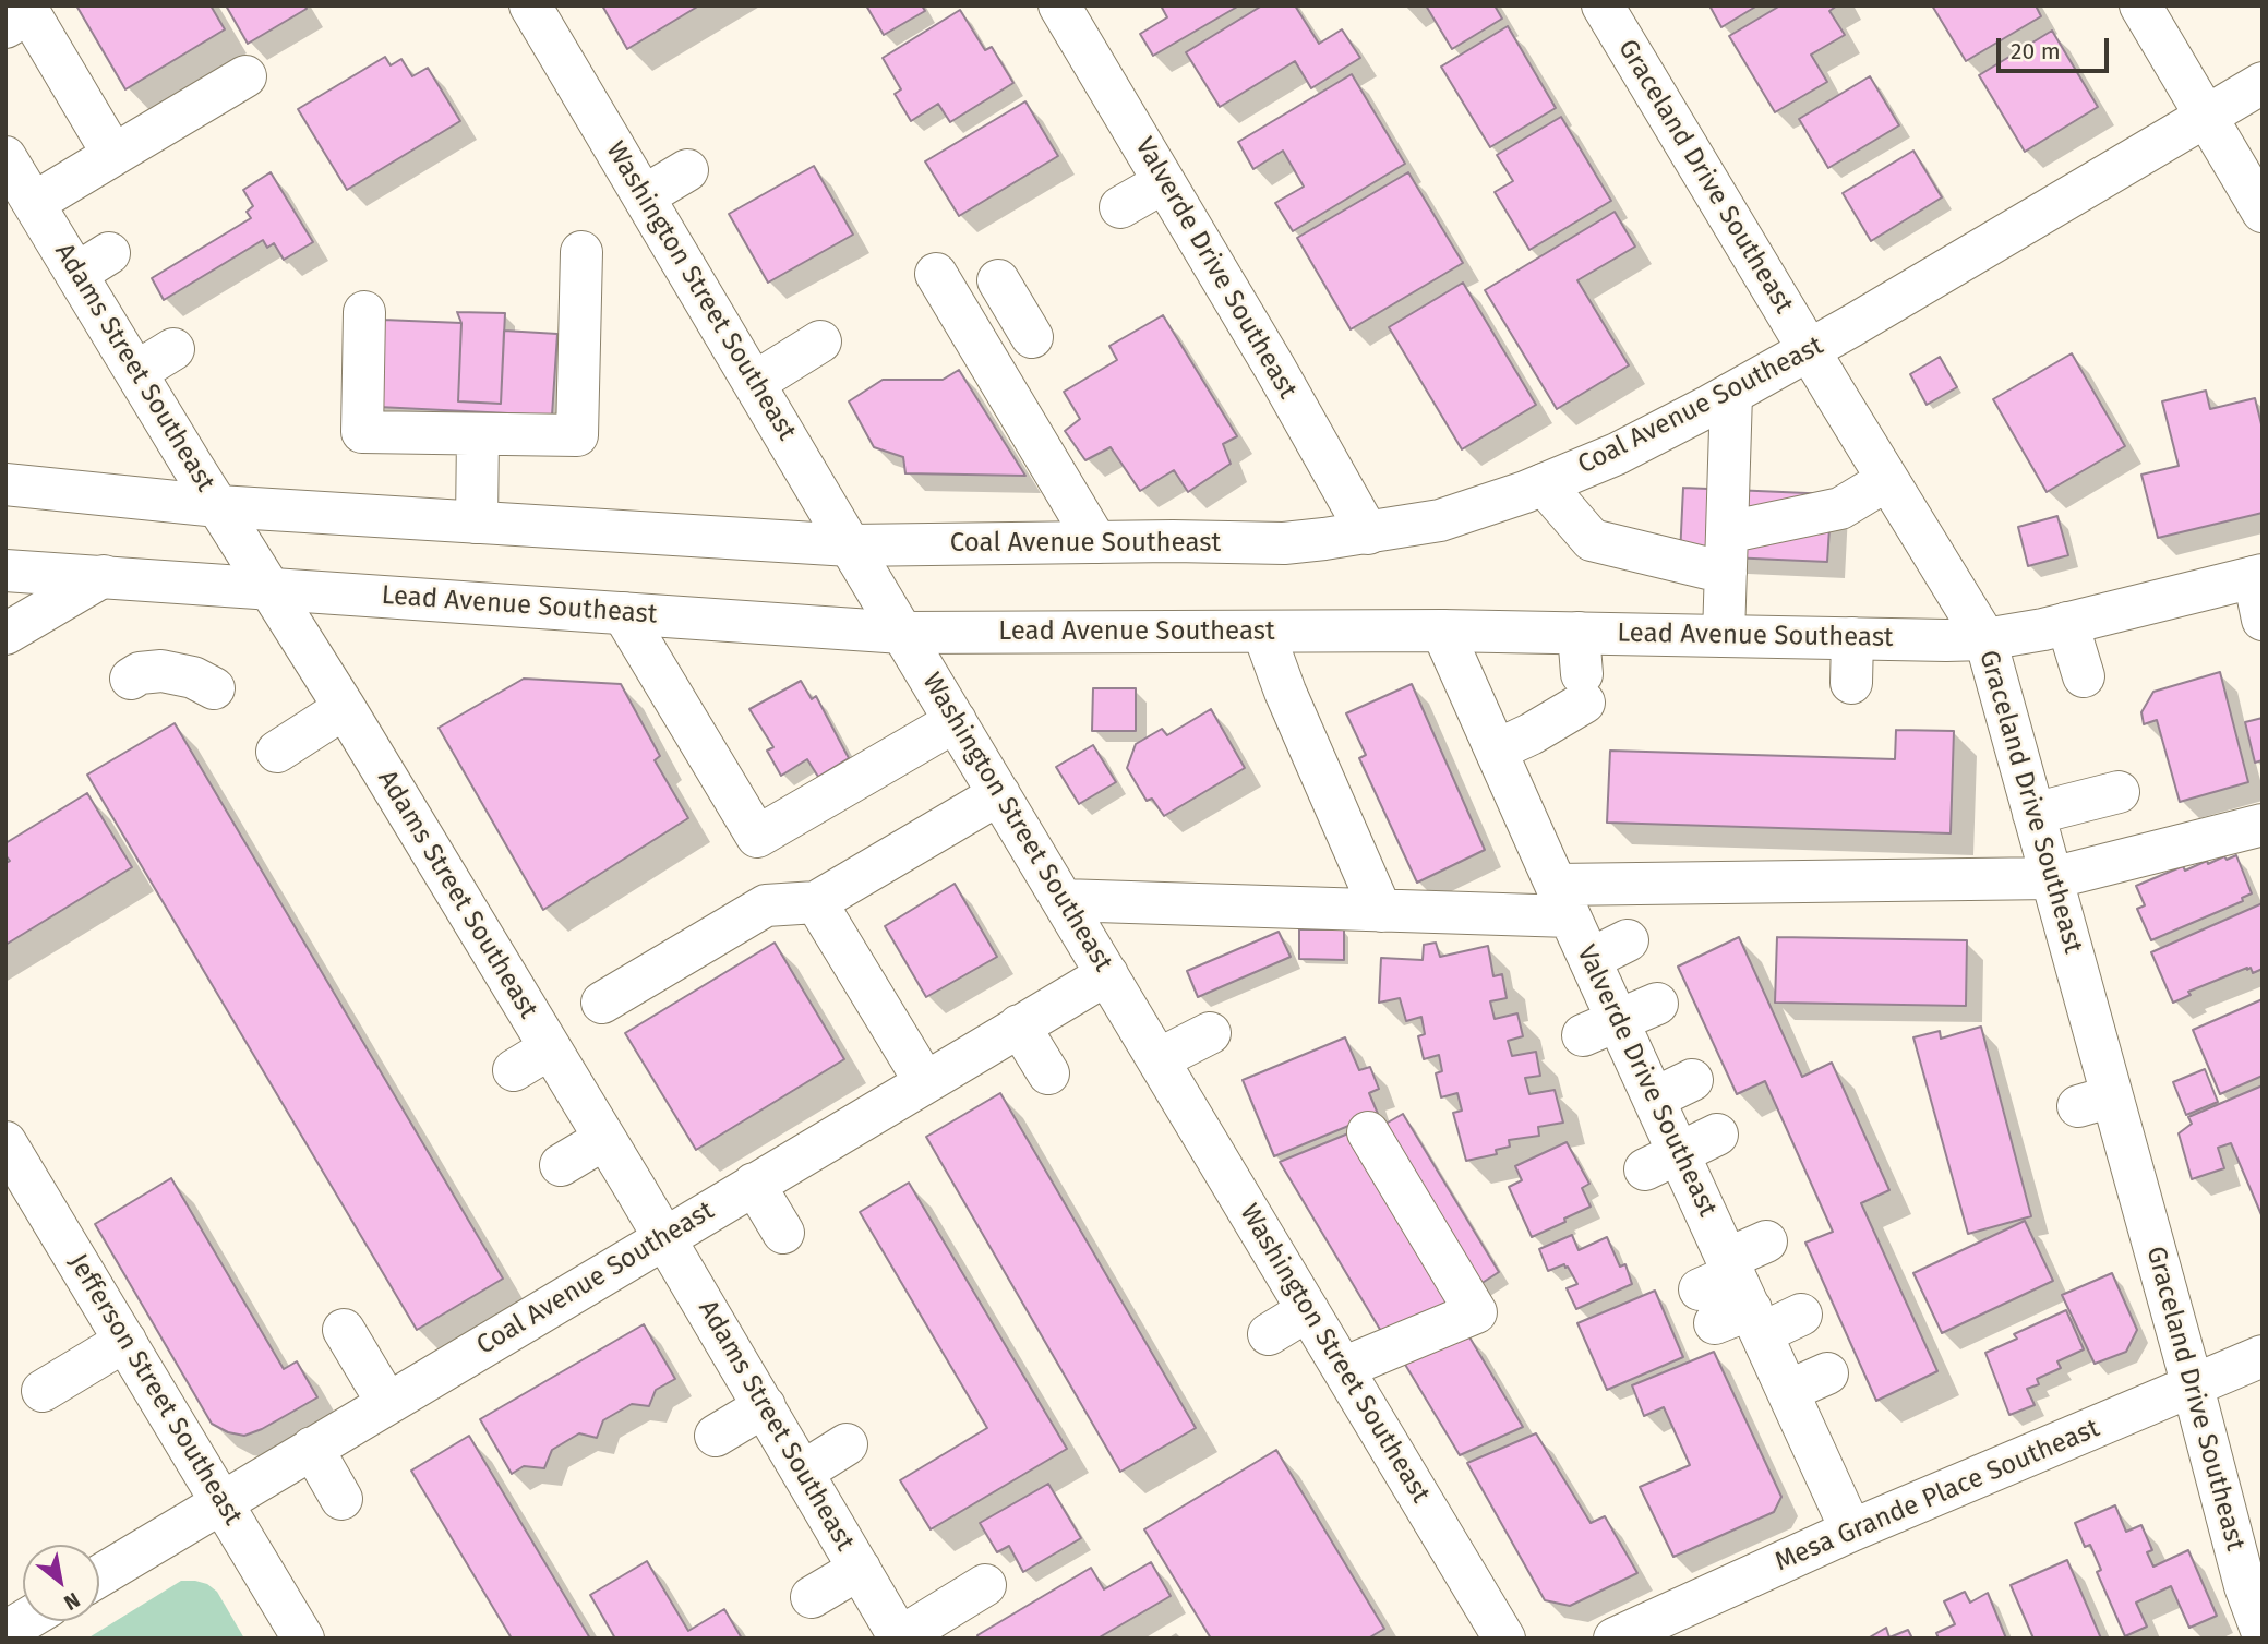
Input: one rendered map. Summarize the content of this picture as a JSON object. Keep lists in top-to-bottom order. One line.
{"streets":{"street":["Graceland Drive Southeast","Valverde Drive Southeast","Washington Street Southeast","Adams Street Southeast","Coal Avenue Southeast","Lead Avenue Southeast","Jefferson Street Southeast","Mesa Grande Place Southeast"]},"crossings":[["Graceland Drive Southeast","Coal Avenue Southeast"],["Graceland Drive Southeast","Lead Avenue Southeast"],["Graceland Drive Southeast","Mesa Grande Place Southeast"],["Valverde Drive Southeast","Coal Avenue Southeast"],["Valverde Drive Southeast","Lead Avenue Southeast"],["Valverde Drive Southeast","Mesa Grande Place Southeast"],["Washington Street Southeast","Coal Avenue Southeast"],["Washington Street Southeast","Lead Avenue Southeast"],["Adams Street Southeast","Coal Avenue Southeast"],["Adams Street Southeast","Lead Avenue Southeast"],["Coal Avenue Southeast","Jefferson Street Southeast"]],"scale_bar":"20 m","north":"bottom right"}
